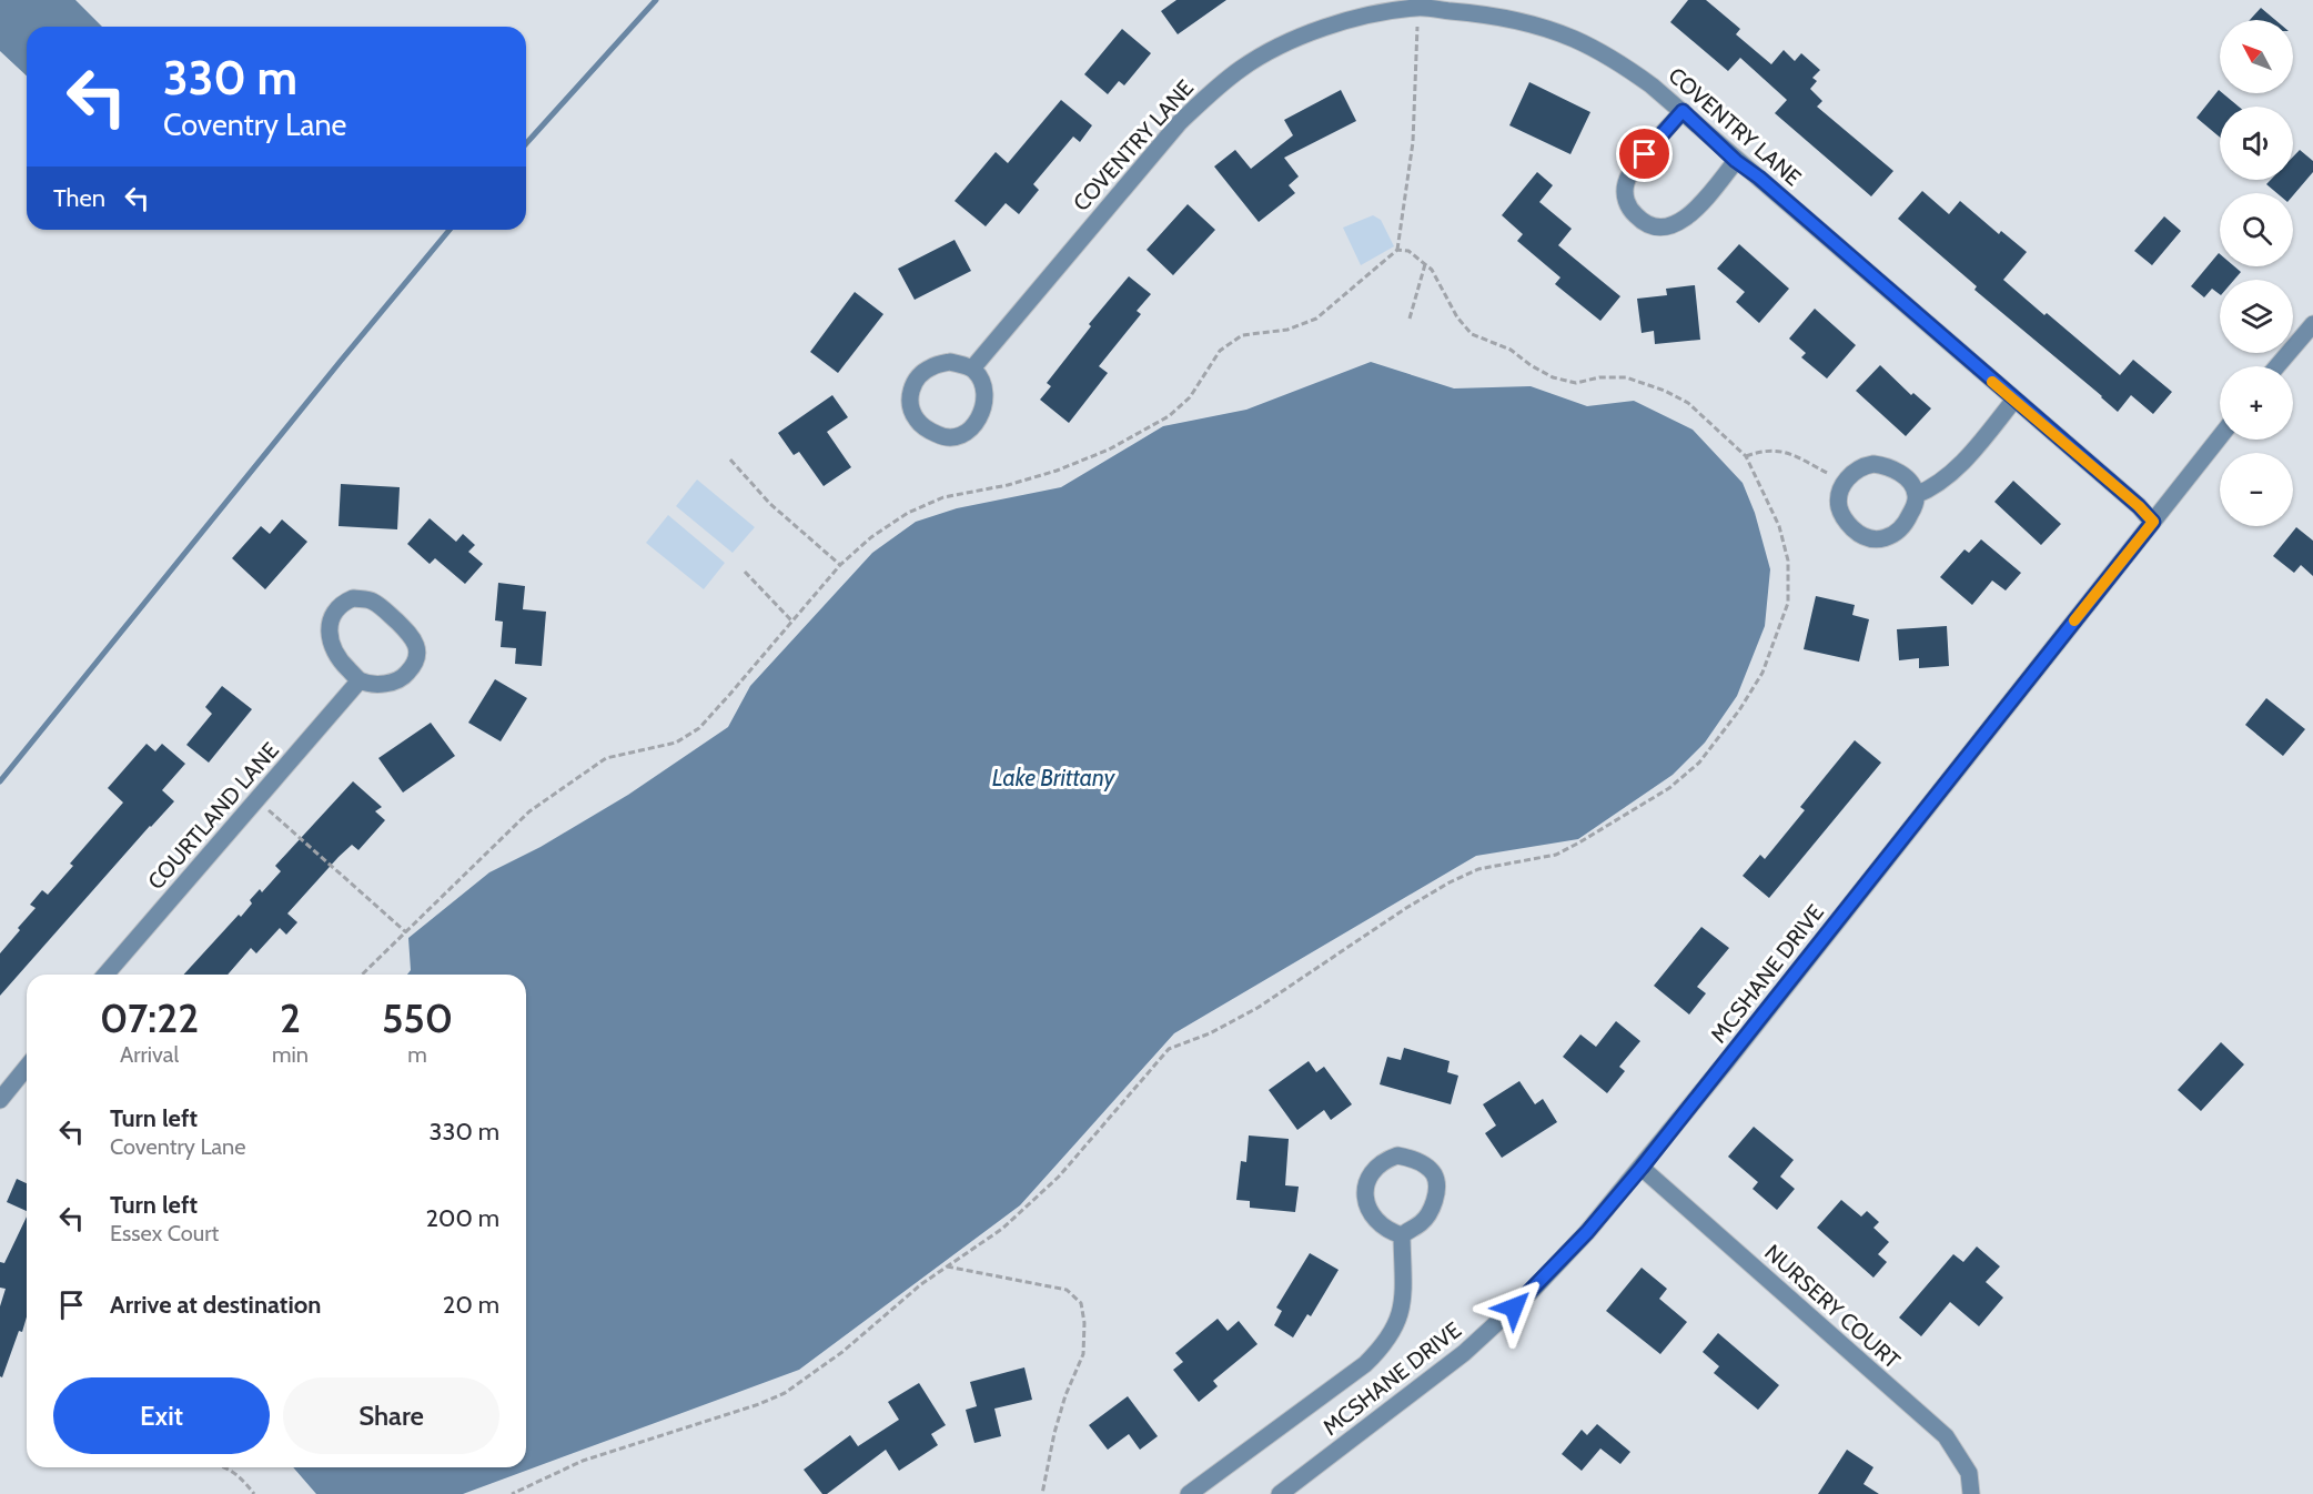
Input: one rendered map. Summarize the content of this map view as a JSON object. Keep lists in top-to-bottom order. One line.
{"streets":{"street":["COVENTRY LANE","COURTLAND LANE","MCSHANE DRIVE","NURSERY COURT"]},"crossings":[["COVENTRY LANE","MCSHANE DRIVE"],["MCSHANE DRIVE","NURSERY COURT"]],"water":["Lake Brittany"],"north":"top left","page":{"map_buttons":["+","−"],"turn":["330 m","Coventry Lane"],"then":"Then","eta":["07:22","Arrival","2","min","550","m"],"list":[{"name":"Turn left","note":"Coventry Lane","value":"330 m"},{"name":"Turn left","note":"Essex Court","value":"200 m"},{"name":"Arrive at destination","value":"20 m"}],"buttons":["Exit","Share"]}}
